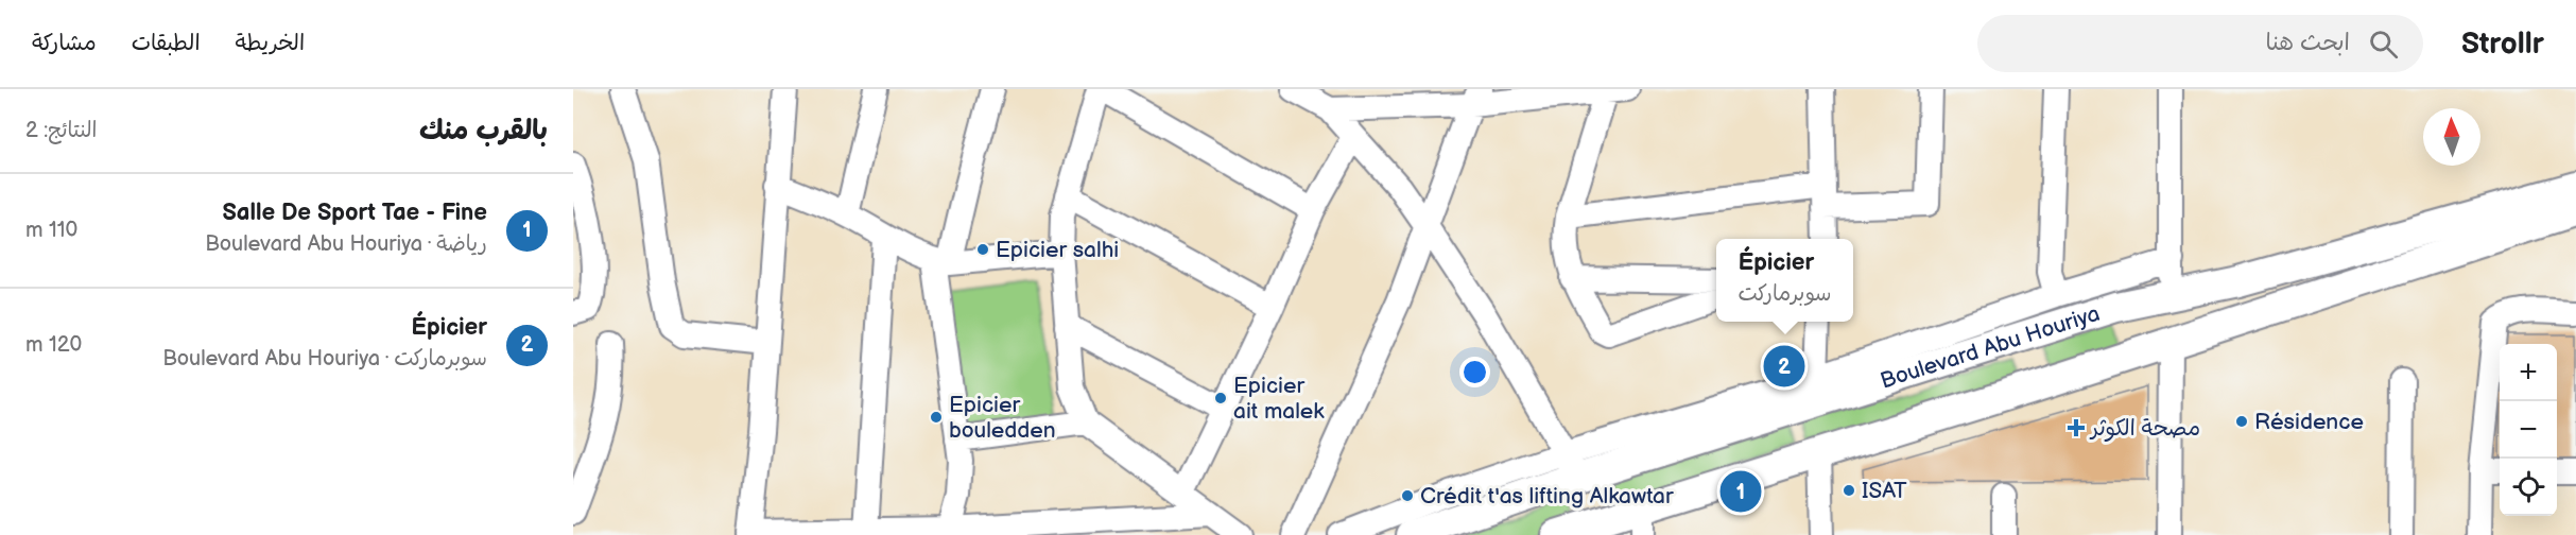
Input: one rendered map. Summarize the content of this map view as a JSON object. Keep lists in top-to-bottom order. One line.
{"streets":{"main road":["Boulevard Abu Houriya"]},"places":{"other":["Epicier salhi","Epicier ait malek","Epicier bouledden","Résidence","ISAT","Crédit t'as lifting Alkawtar"],"health":["مصحة الكوثر"]},"north":"top","page":{"header":"Strollr","search":"ابحث هنا","nav":["الخريطة","الطبقات","مشاركة"],"heading":["بالقرب منك","النتائج: 2"],"list":[{"mark":"1","name":"Salle De Sport Tae - Fine","note":"رياضة · Boulevard Abu Houriya","value":"110 m"},{"mark":"2","name":"Épicier","note":"سوبرماركت · Boulevard Abu Houriya","value":"120 m"}],"popup":["Épicier","سوبرماركت"],"pins":["2","1"],"map_buttons":["+","−"]}}
